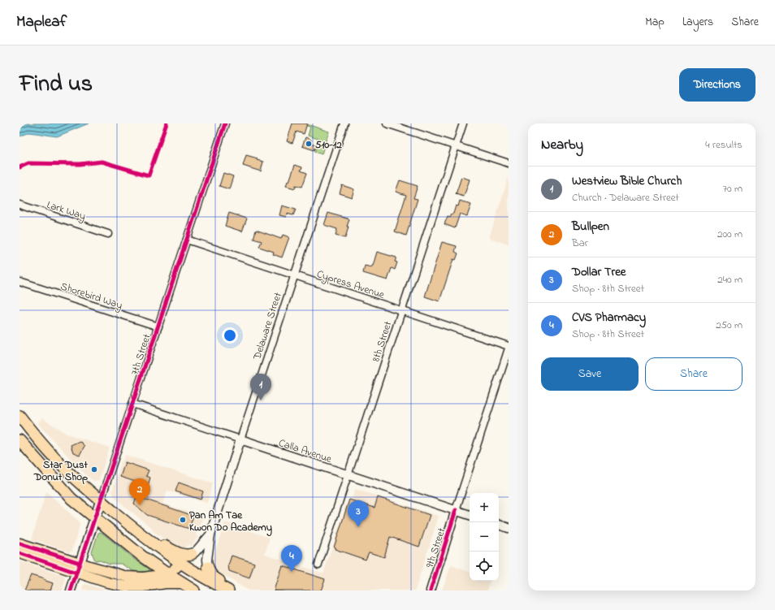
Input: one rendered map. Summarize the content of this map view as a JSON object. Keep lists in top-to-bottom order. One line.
{"streets":{"main road":["7th Street"],"street":["Lark Way","Cypress Avenue","Shorebird Way","Delaware Street","8th Street","Calla Avenue","9th Street"]},"crossings":[["Cypress Avenue","Delaware Street"],["Cypress Avenue","8th Street"],["Cypress Avenue","7th Street"],["Shorebird Way","7th Street"],["Delaware Street","Calla Avenue"],["8th Street","Calla Avenue"],["7th Street","Calla Avenue"],["Calla Avenue","9th Street"]],"places":["510-12","Star Dust Donut Shop","Pan Am Tae Kwon Do Academy"],"page":{"header":"Mapleaf","nav":["Map","Layers","Share"],"title":"Find us","buttons":["Directions",["Save","Share"]],"heading":["Nearby","4 results"],"list":[{"mark":"1","name":"Westview Bible Church","note":"Church · Delaware Street","value":"70 m"},{"mark":"2","name":"Bullpen","note":"Bar","value":"200 m"},{"mark":"3","name":"Dollar Tree","note":"Shop · 8th Street","value":"240 m"},{"mark":"4","name":"CVS Pharmacy","note":"Shop · 8th Street","value":"250 m"}],"pins":["1","2","3","4"],"map_buttons":["+","−"]}}
